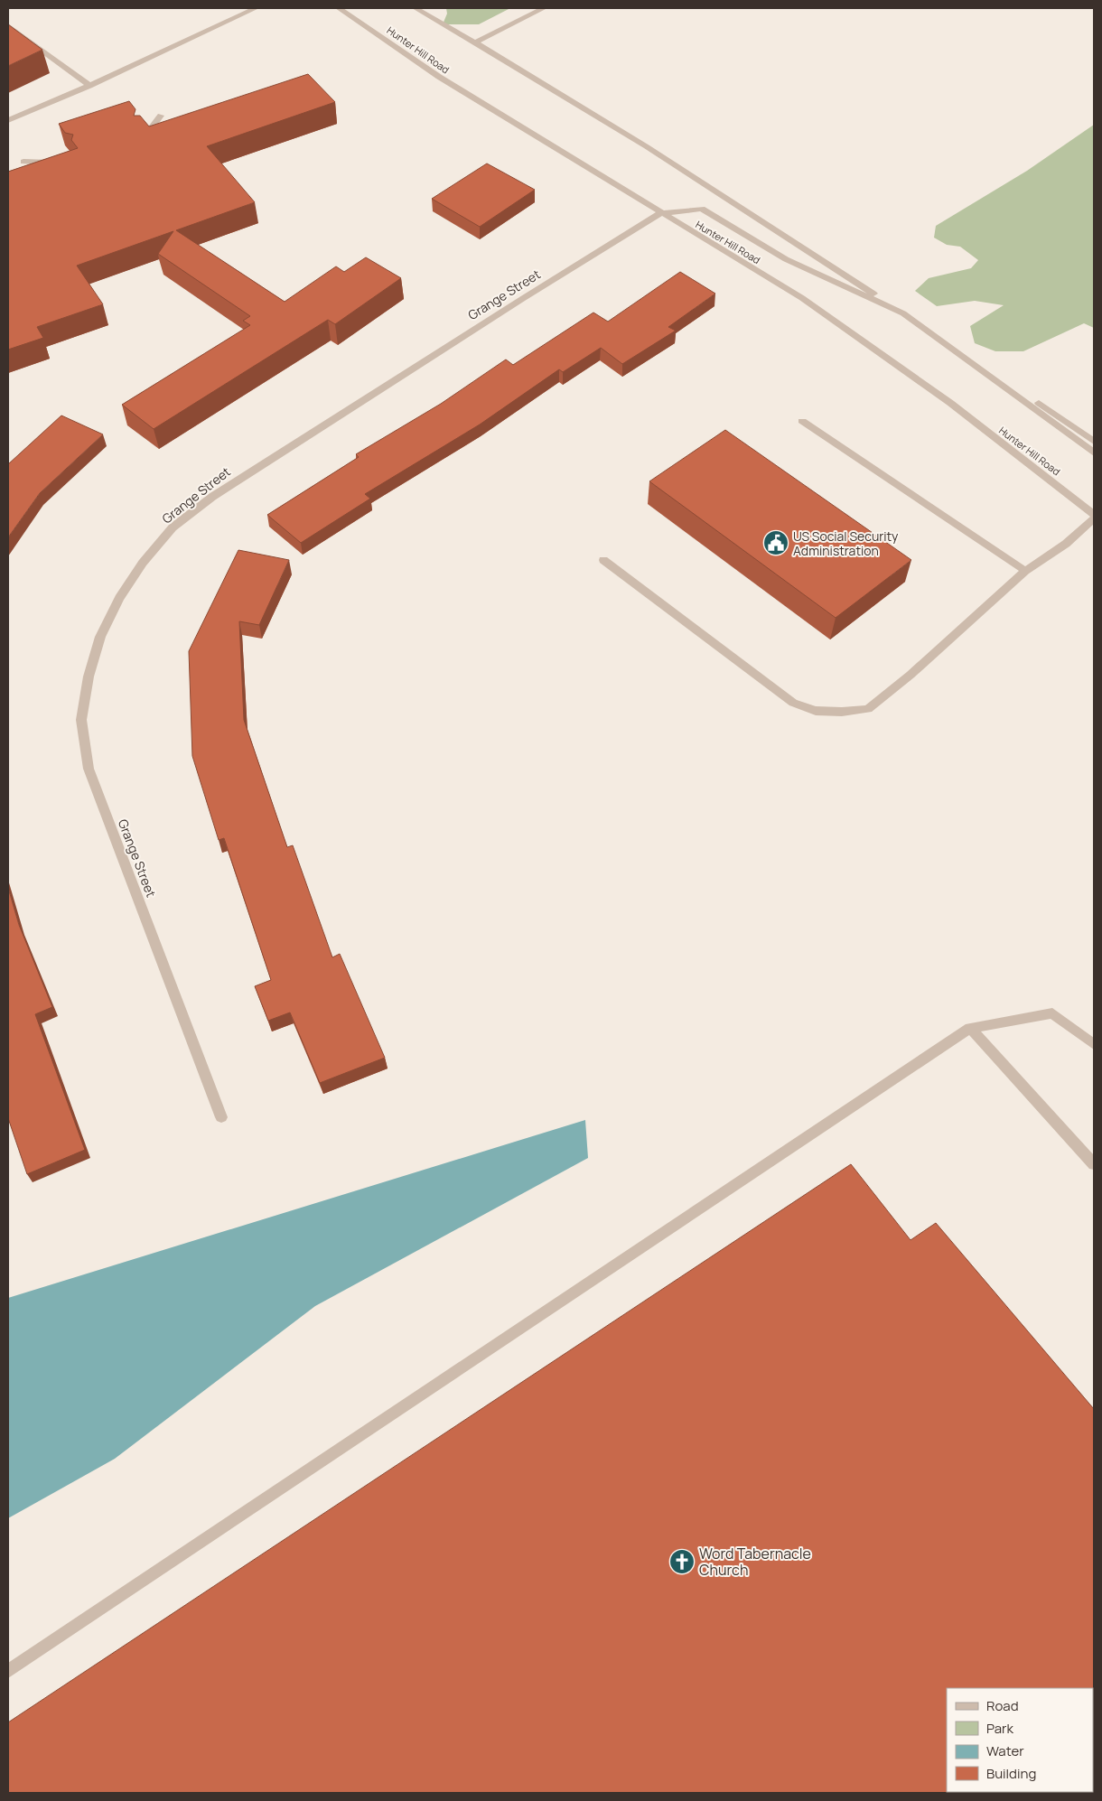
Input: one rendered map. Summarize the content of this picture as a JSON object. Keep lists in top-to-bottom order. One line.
{"streets":{"street":["Hunter Hill Road","Grange Street"]},"crossings":[["Hunter Hill Road","Grange Street"]],"places":{"public building":["US Social Security Administration"],"church":["Word Tabernacle Church"]},"legend":["Road","Park","Water","Building"]}
